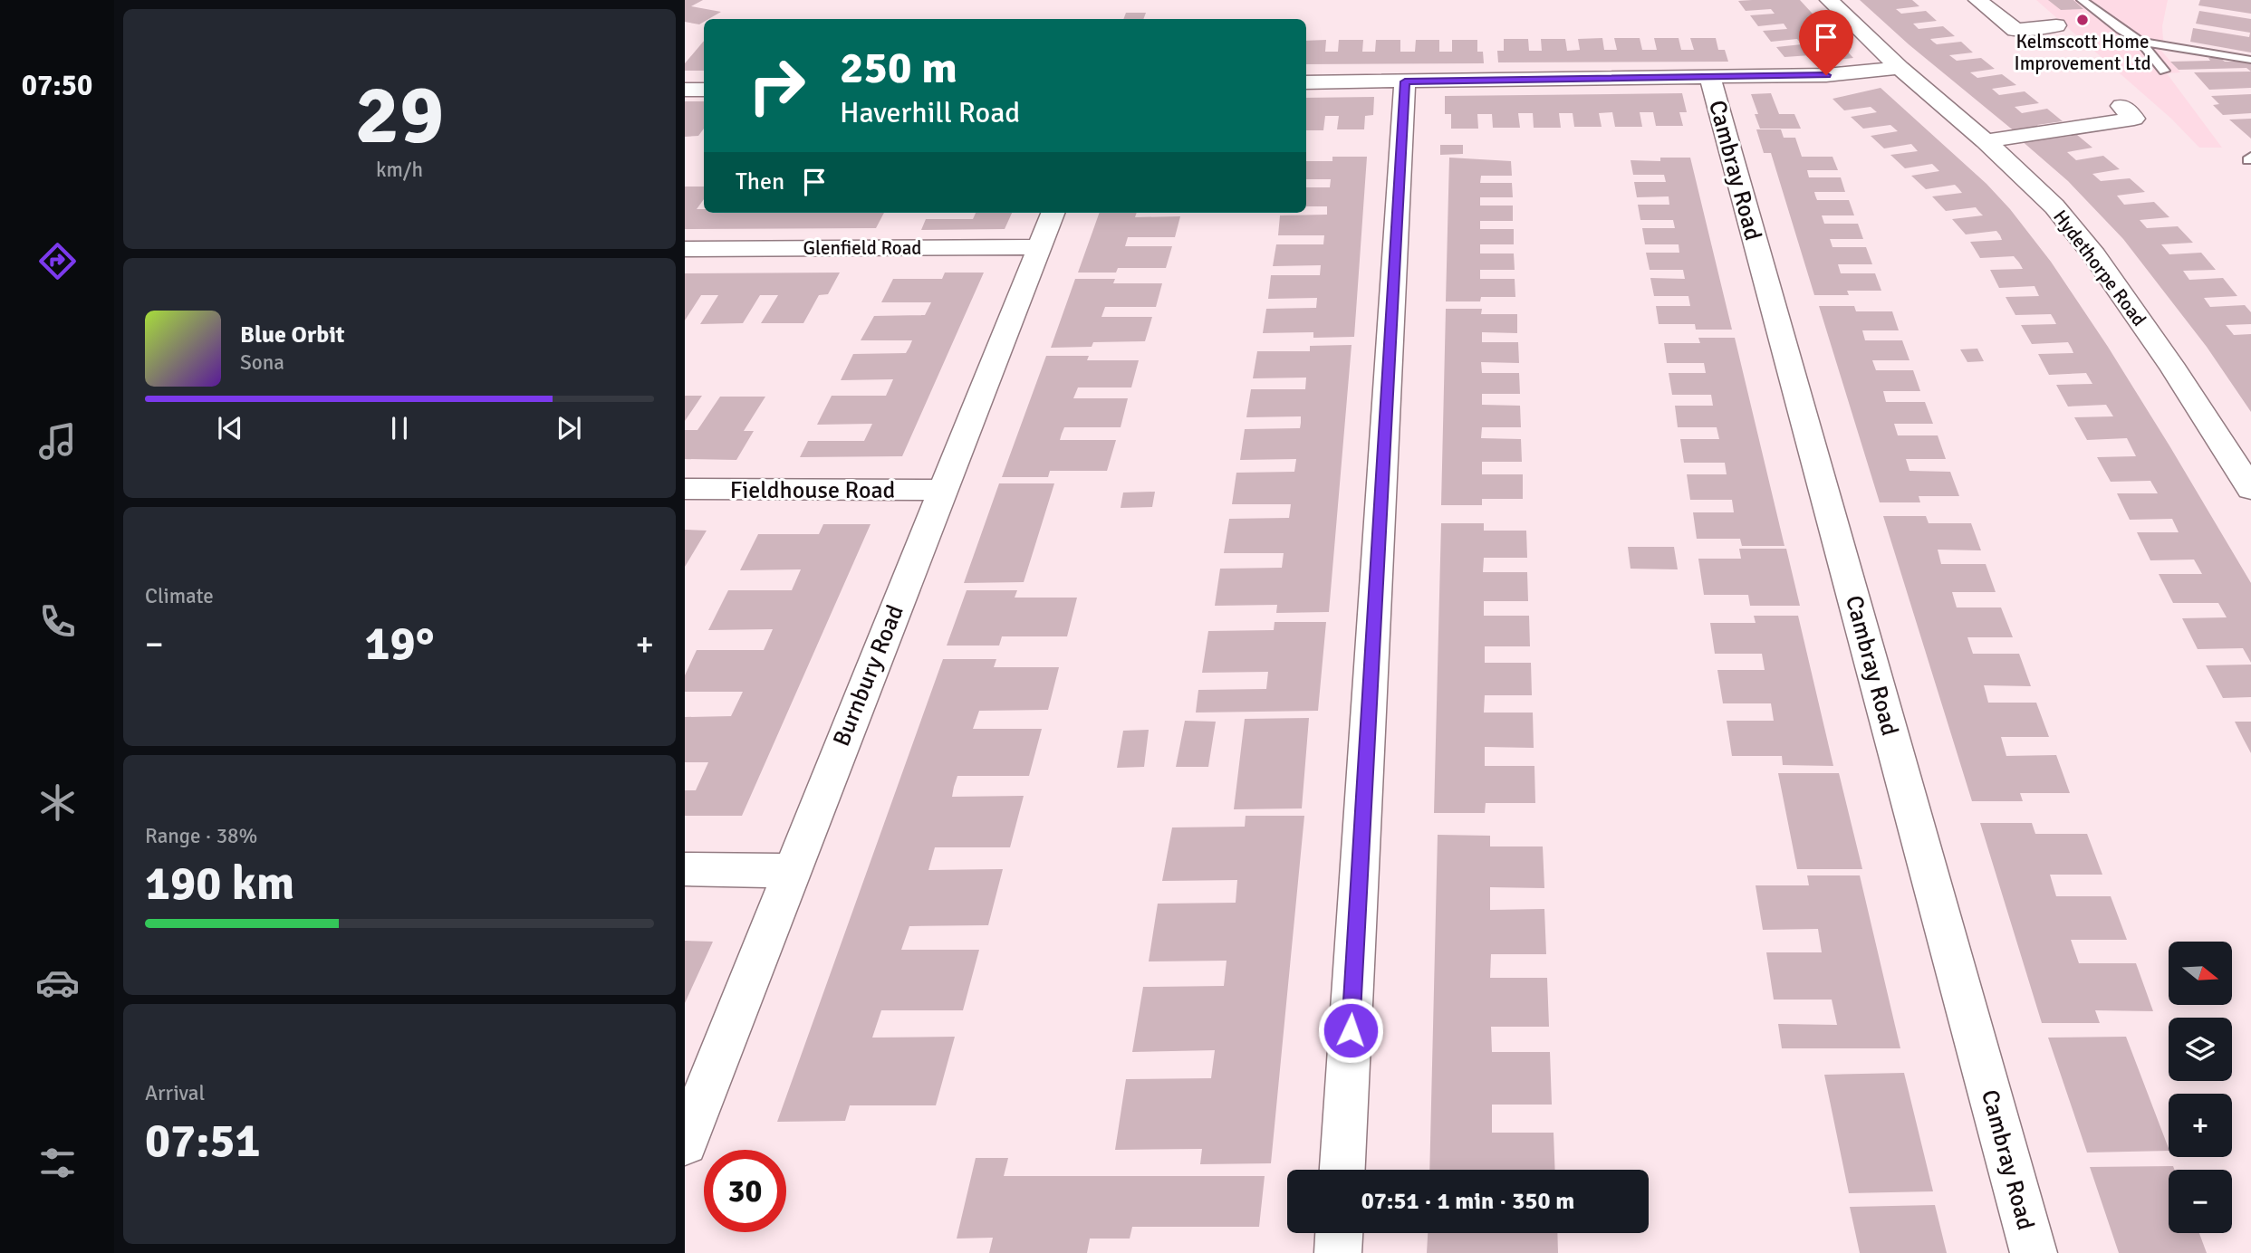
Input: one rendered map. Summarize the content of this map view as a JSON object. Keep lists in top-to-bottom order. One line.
{"streets":{"street":["Cambray Road","Glenfield Road","Hydethorpe Road","Fieldhouse Road","Burnbury Road"]},"crossings":[["Glenfield Road","Burnbury Road"],["Fieldhouse Road","Burnbury Road"]],"places":["Kelmscott Home Improvement Ltd"],"north":"right","page":{"tabs":"07:50","tile":[["29","km/h"],"Climate",["Range · 38%","190 km"],["Arrival","07:51"]],"turn":["250 m","Haverhill Road"],"then":"Then","song":["Blue Orbit","Sona"],"heat":["−","19°","+"],"map_buttons":["+","−"],"limit":"30","trip":"07:51 · 1 min · 350 m"}}
